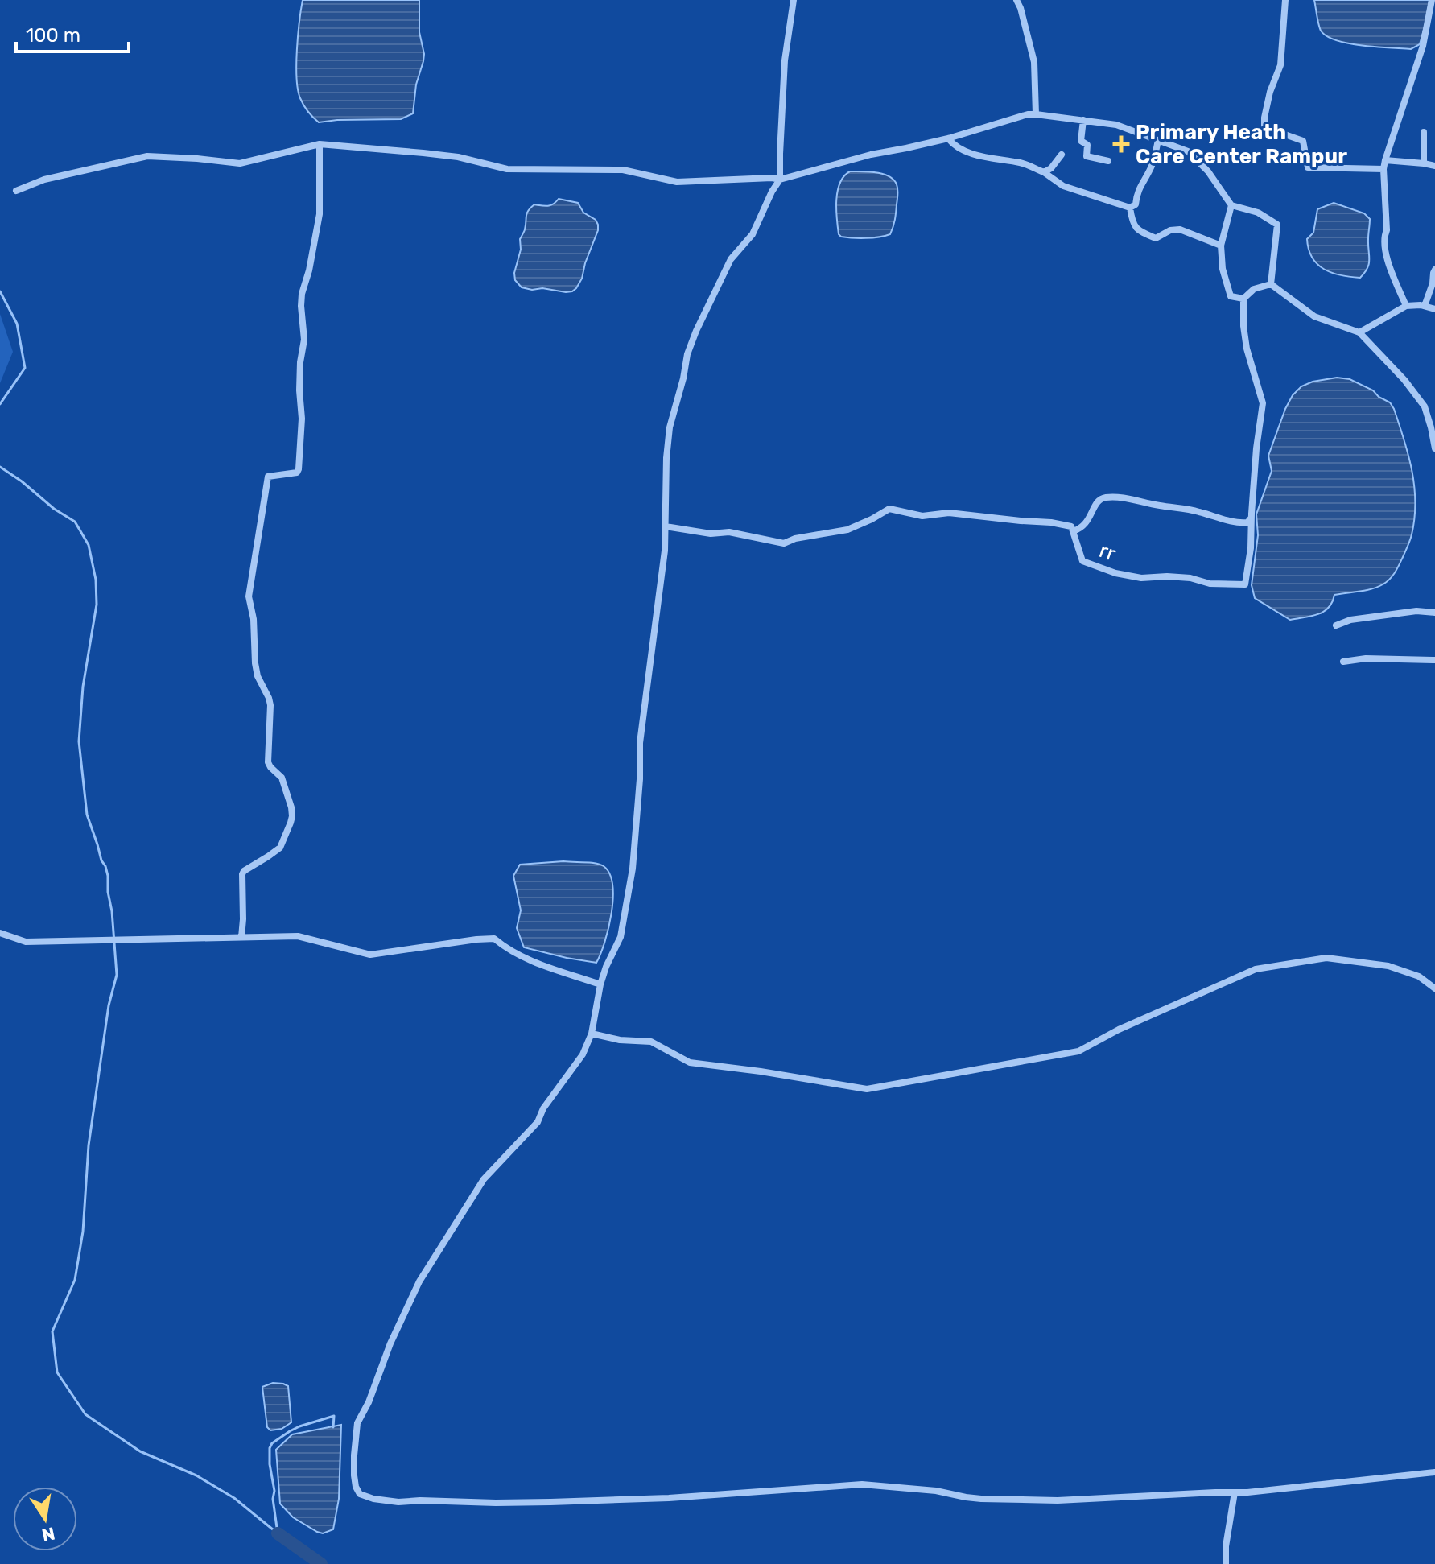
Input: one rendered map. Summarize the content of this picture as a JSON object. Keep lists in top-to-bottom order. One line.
{"streets":{"street":["rr"]},"places":{"health":["Primary Heath Care Center Rampur"]},"scale_bar":"100 m","north":"bottom"}
